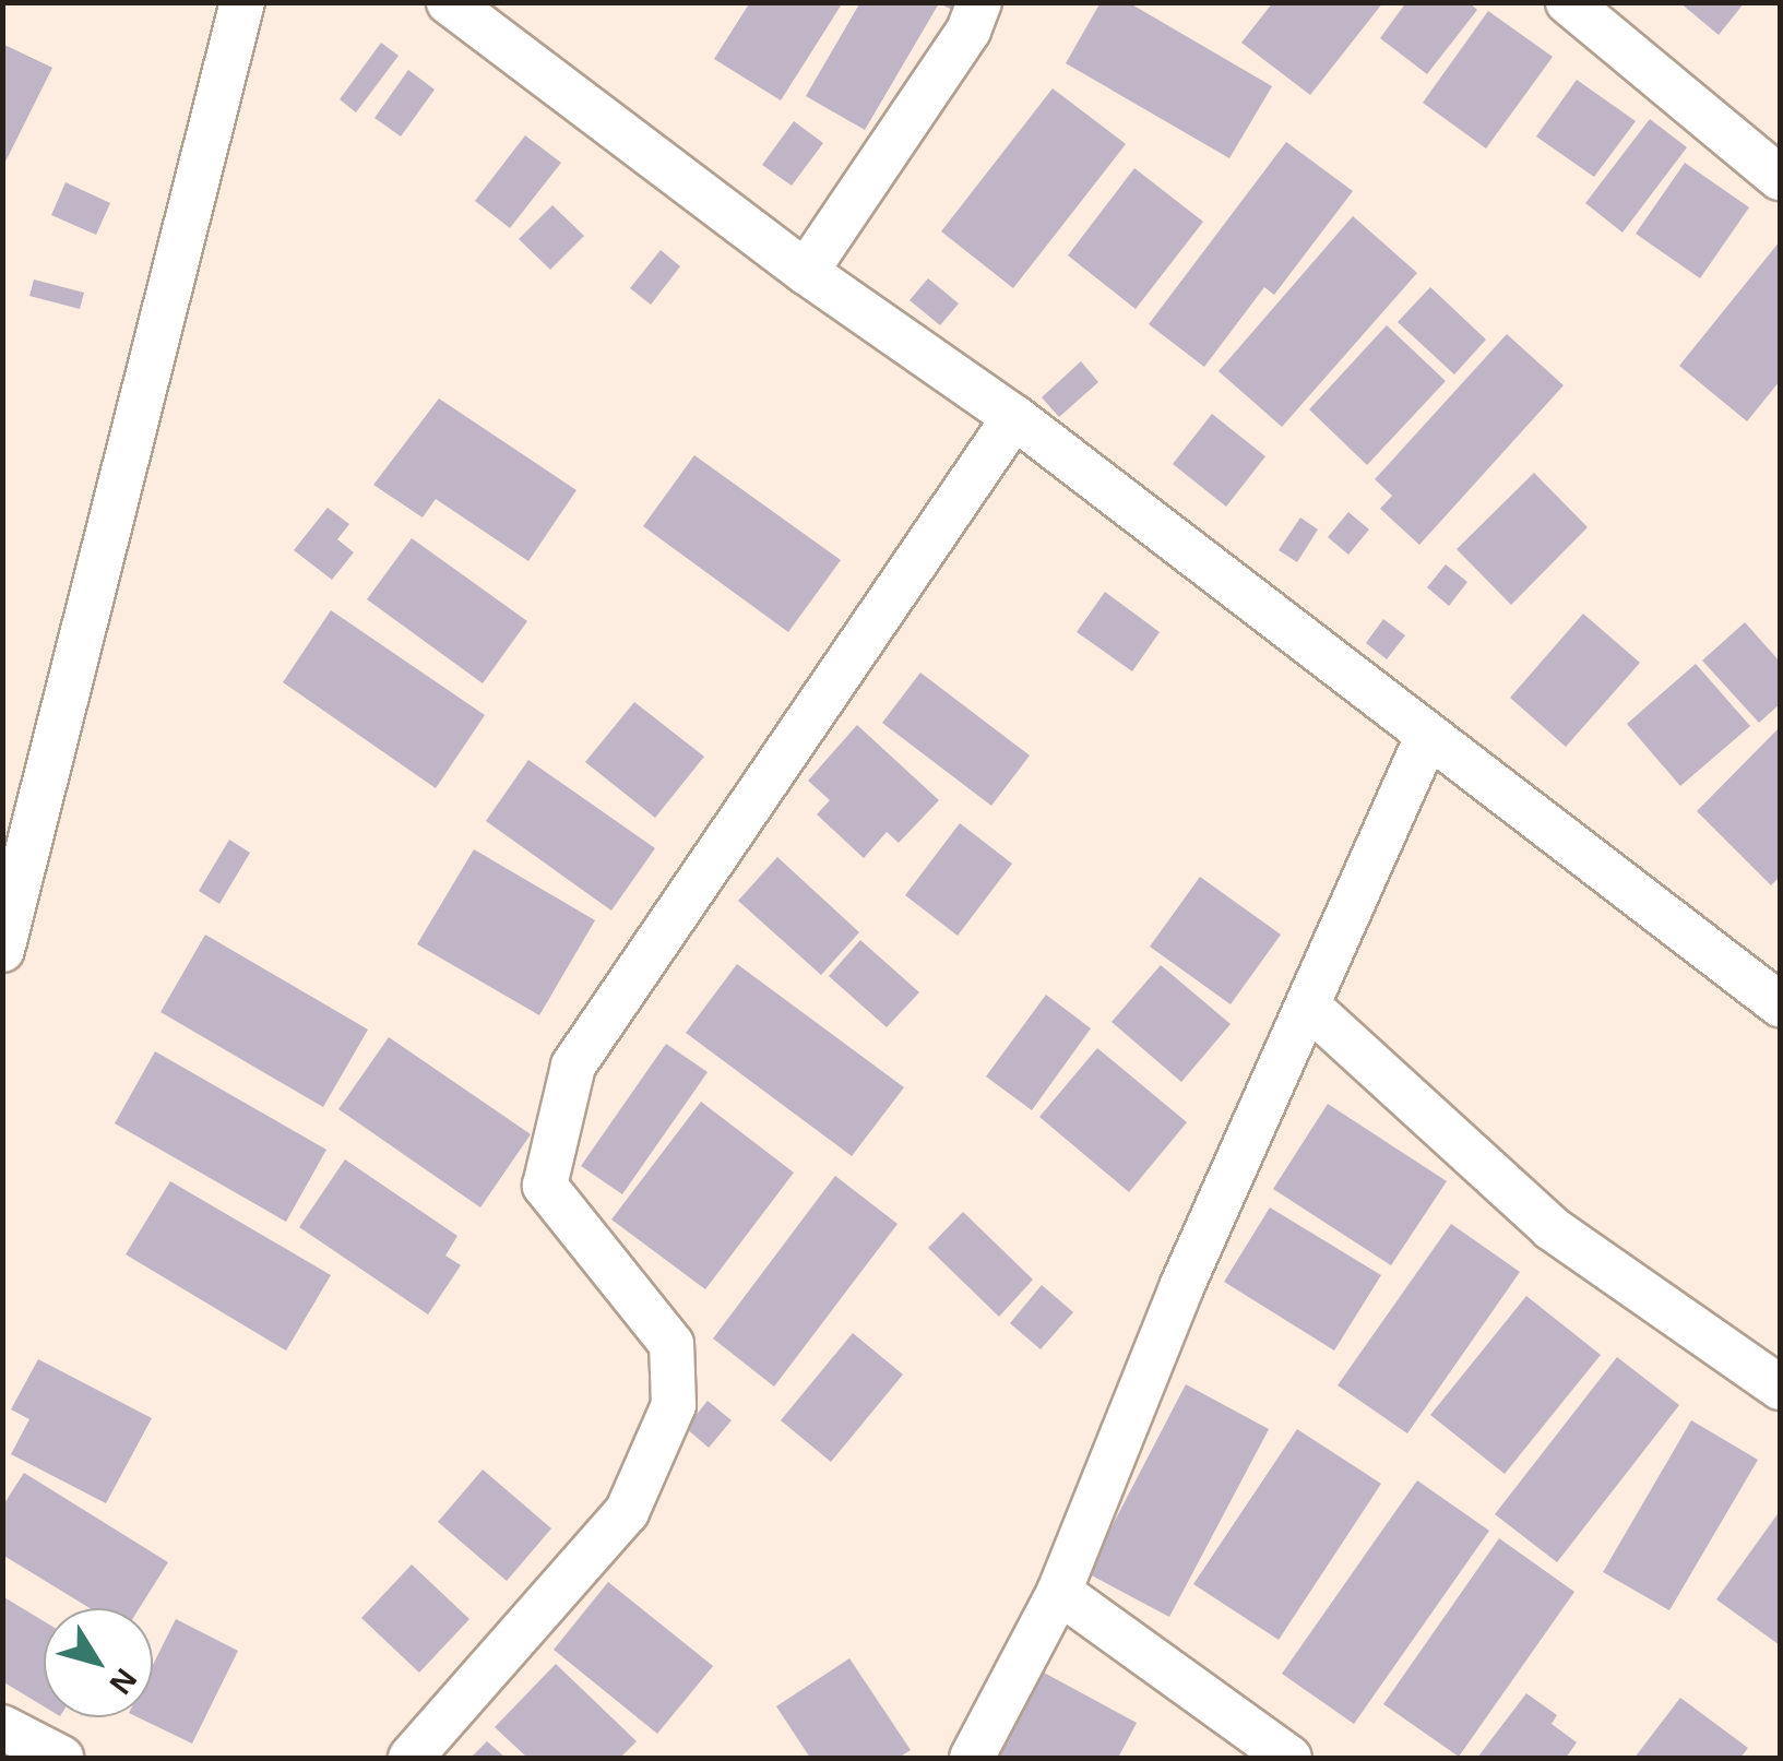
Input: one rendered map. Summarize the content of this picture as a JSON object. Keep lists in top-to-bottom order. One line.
{"north":"bottom right"}
